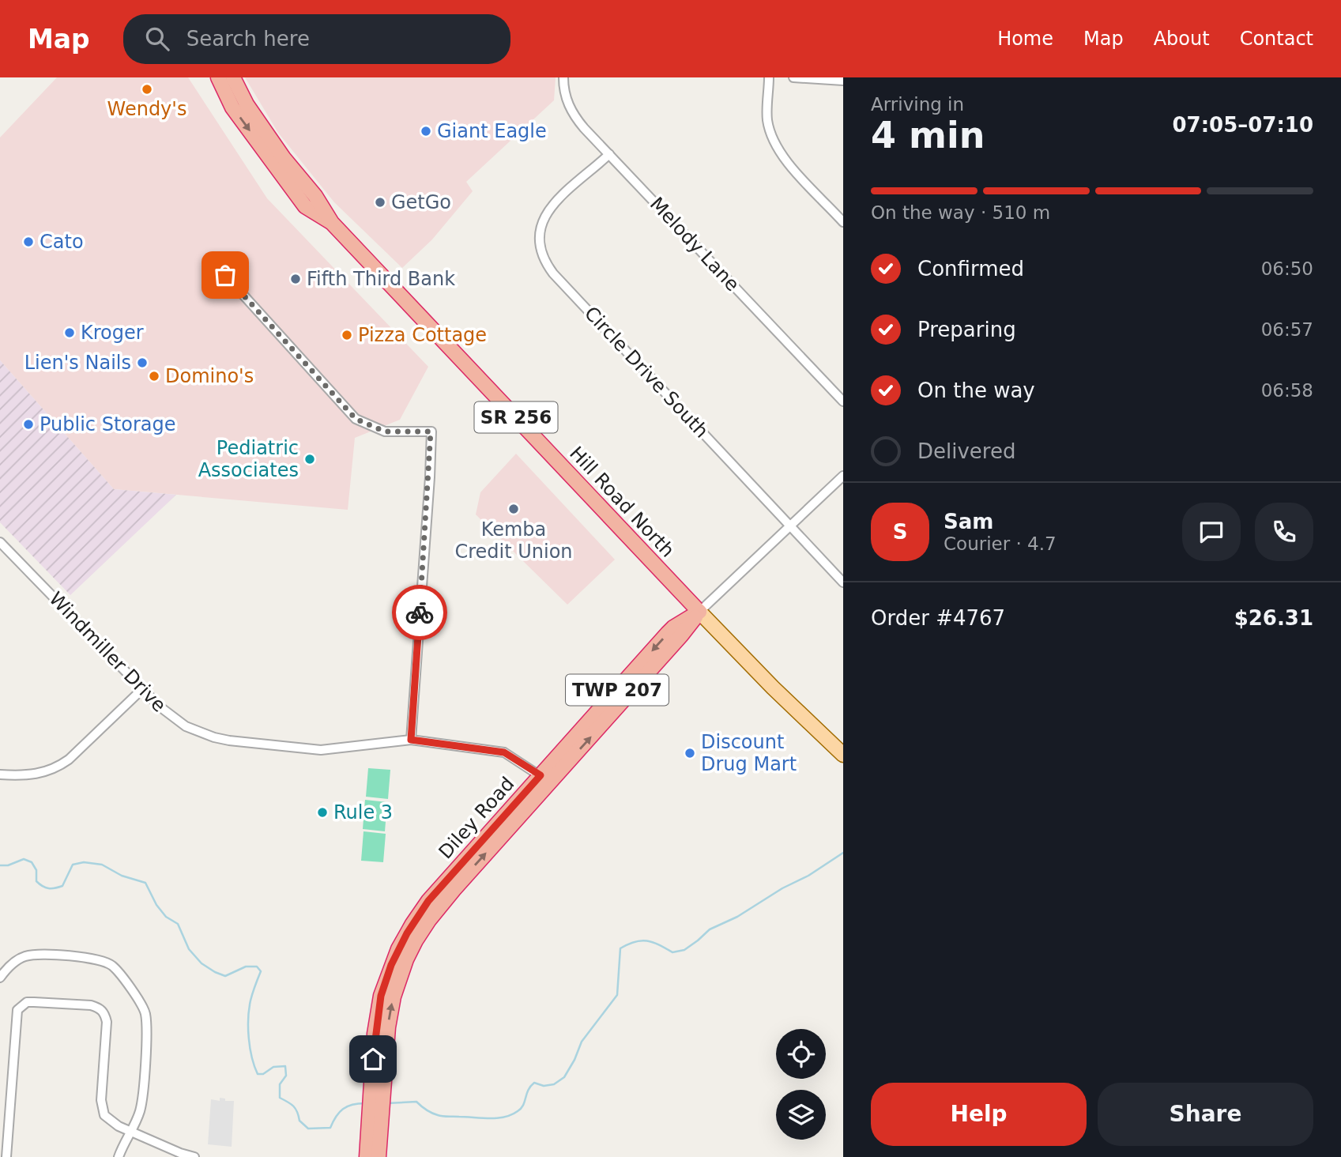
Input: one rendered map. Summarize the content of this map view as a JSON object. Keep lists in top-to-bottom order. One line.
{"streets":{"highway":["SR 256","Hill Road North","TWP 207","Diley Road"],"street":["Melody Lane","Circle Drive South","Windmiller Drive"]},"crossings":[["Melody Lane","Circle Drive South"],["Hill Road North","Diley Road"],["Windmiller Drive","Diley Road"]],"places":["Wendy's","Giant Eagle","GetGo","Cato","Fifth Third Bank","Kroger","Pizza Cottage","Lien's Nails","Domino's","Public Storage","Pediatric Associates","Kemba Credit Union","Discount Drug Mart","Rule 3"],"page":{"header":"Map","search":"Search here","nav":["Home","Map","About","Contact"],"heading":["4 min","Arriving in","07:05–07:10"],"panel":["Sam","Courier · 4.7","Order #4767","$26.31"],"bar":"On the way · 510 m","list":[["Confirmed","06:50"],["Preparing","06:57"],["On the way","06:58"],"Delivered"],"round":"S","buttons":["Help","Share"]}}
